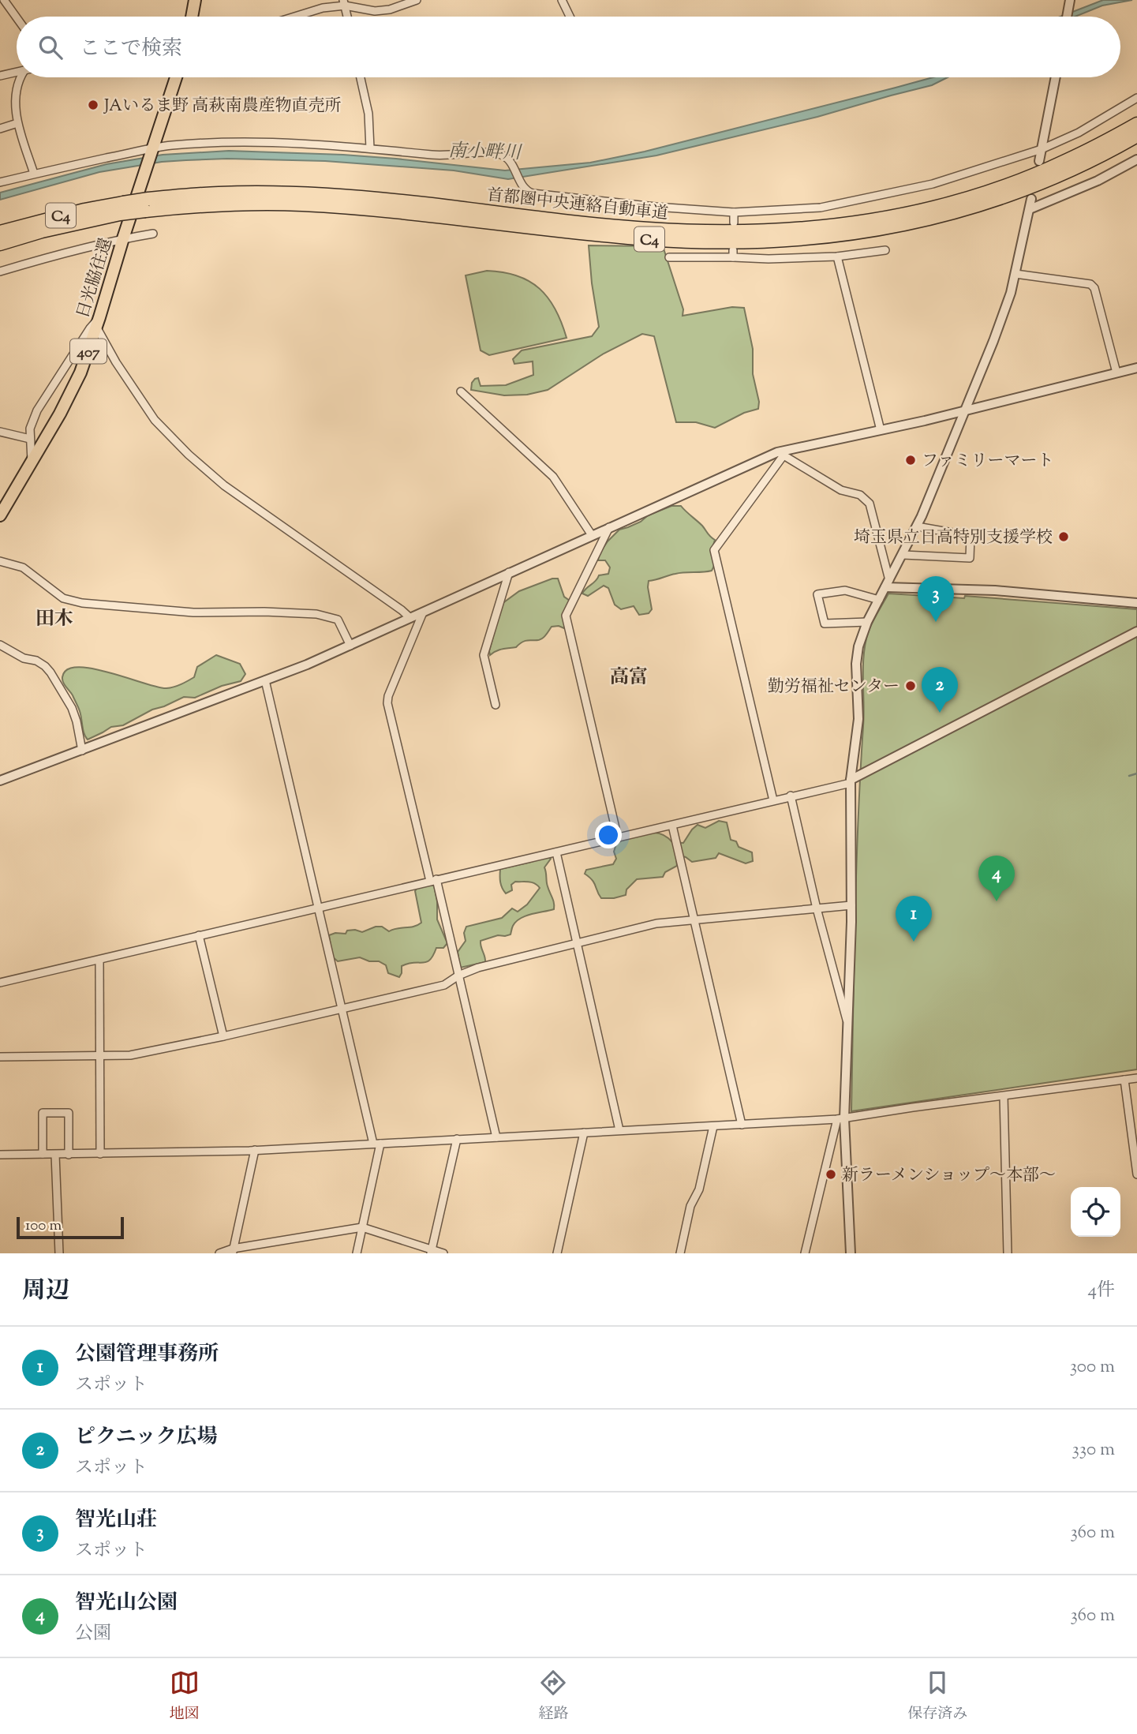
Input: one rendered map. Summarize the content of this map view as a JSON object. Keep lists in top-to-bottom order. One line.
{"streets":{"highway":["首都圏中央連絡自動車道","C4","日光脇往還","407"]},"districts":["田木","高富"],"water":["南小畔川"],"places":["JAいるま野 高萩南農産物直売所","ファミリーマート","埼玉県立日高特別支援学校","勤労福祉センター","新ラーメンショップ～本部～"],"scale_bar":"100 m","page":{"search":"ここで検索","pins":["3","2","4","1"],"scale":"100 m","heading":["周辺","4件"],"list":[{"mark":"1","name":"公園管理事務所","note":"スポット","value":"300 m"},{"mark":"2","name":"ピクニック広場","note":"スポット","value":"330 m"},{"mark":"3","name":"智光山荘","note":"スポット","value":"360 m"},{"mark":"4","name":"智光山公園","note":"公園","value":"360 m"}],"nav":["地図","経路","保存済み"]}}
